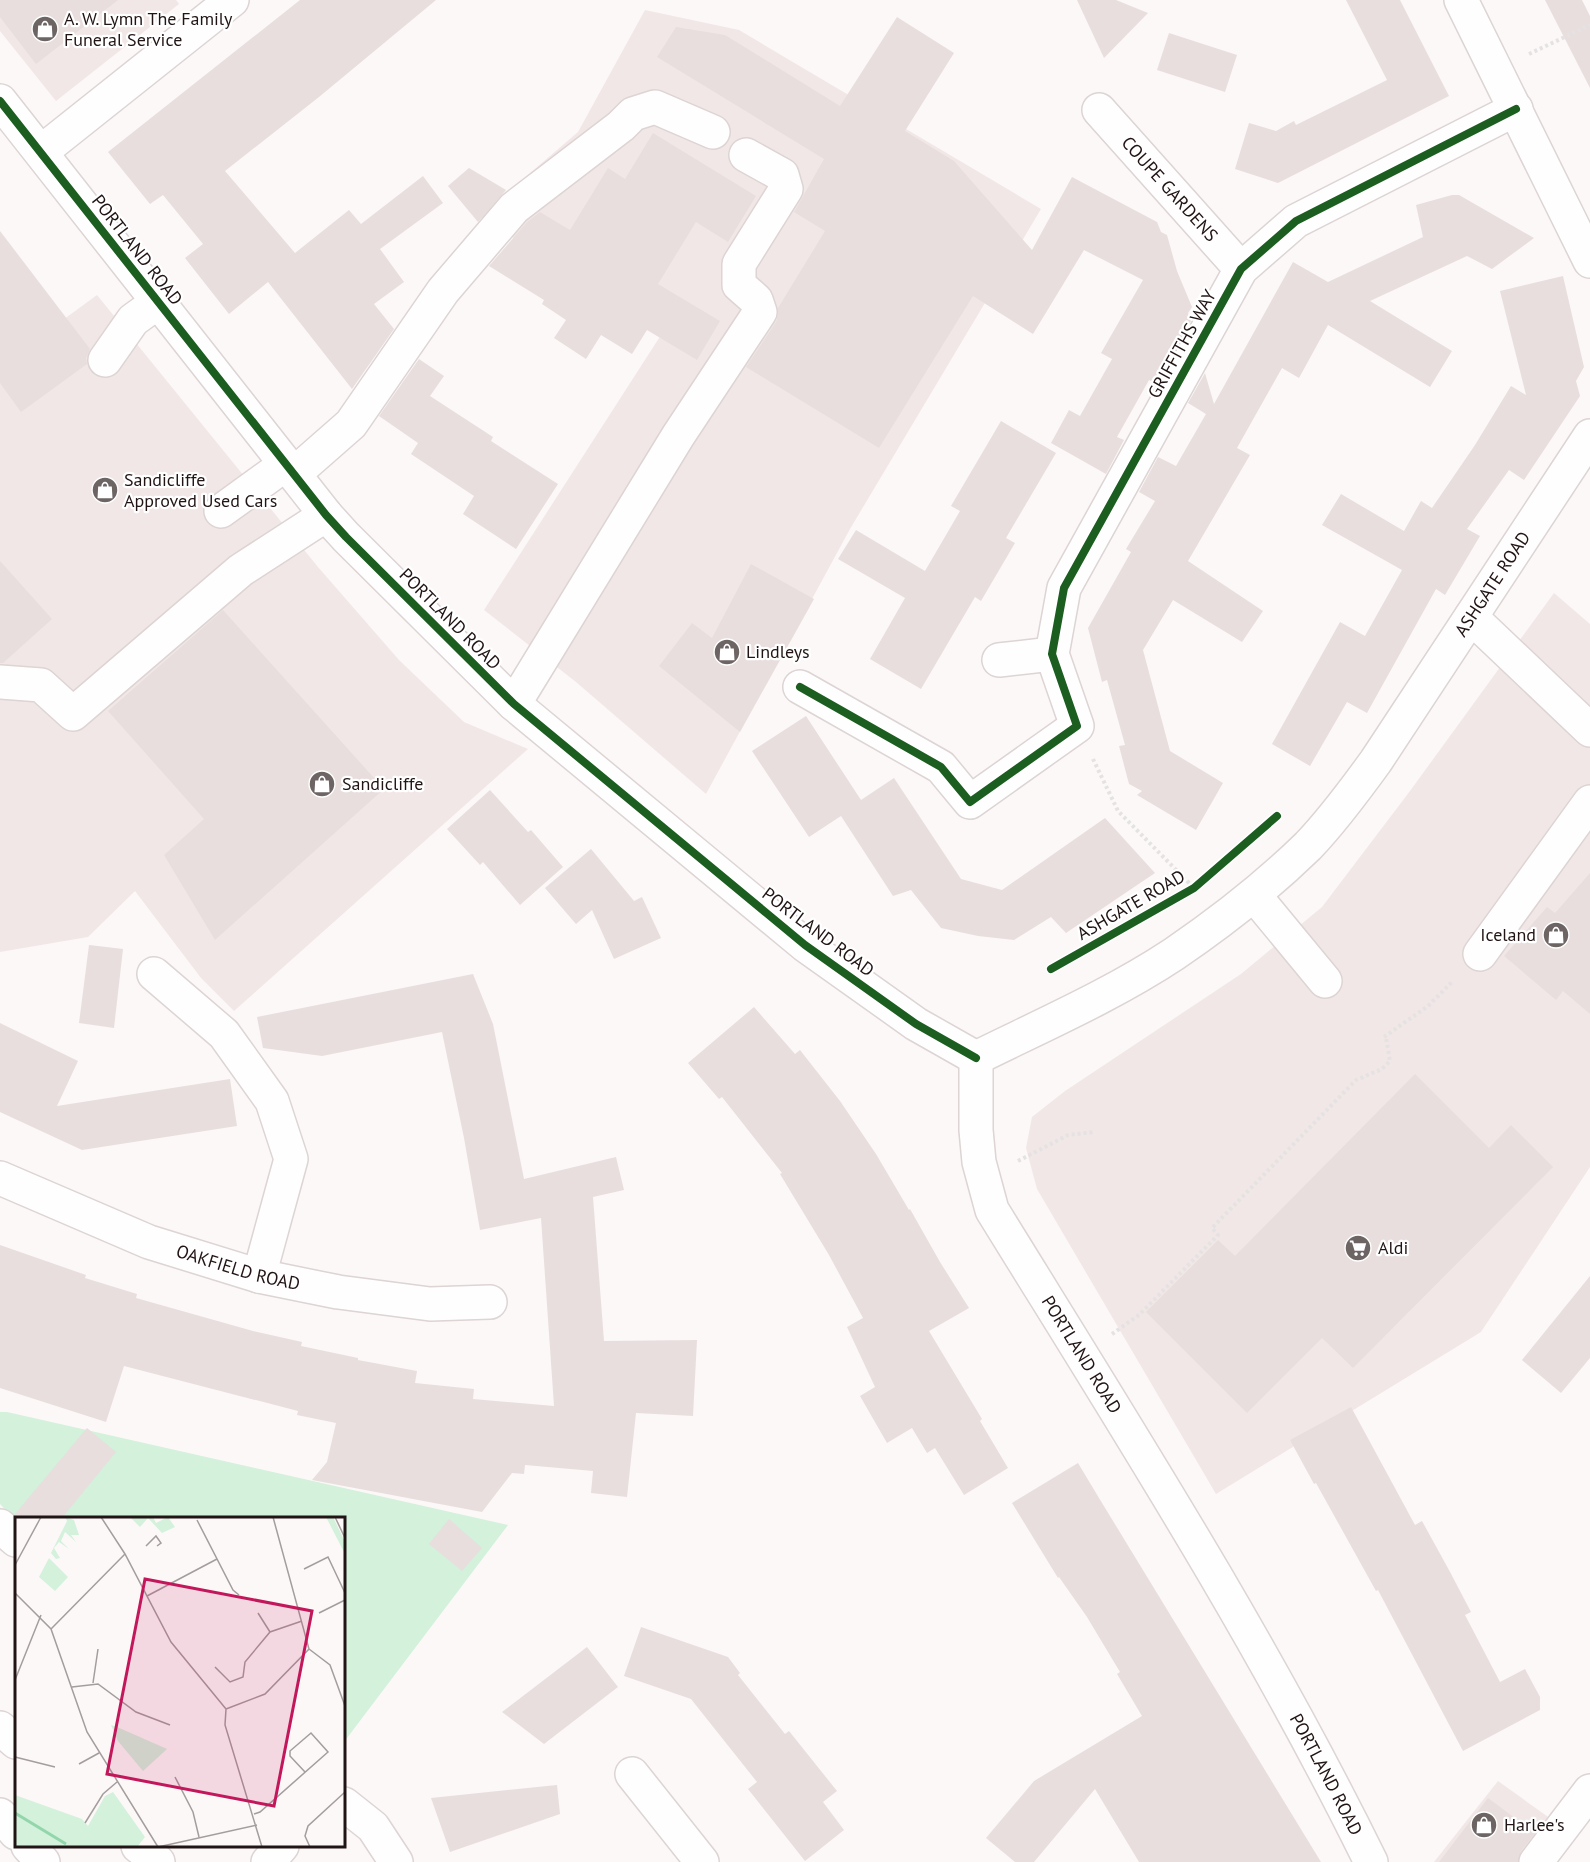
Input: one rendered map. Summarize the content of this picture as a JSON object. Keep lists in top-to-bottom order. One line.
{"streets":{"street":["COUPE GARDENS","PORTLAND ROAD","GRIFFITHS WAY","ASHGATE ROAD","OAKFIELD ROAD"]},"crossings":[["COUPE GARDENS","GRIFFITHS WAY"],["PORTLAND ROAD","ASHGATE ROAD"]],"places":{"shop":["A. W. Lymn The Family Funeral Service","Sandicliffe Approved Used Cars","Lindleys","Sandicliffe","Iceland","Harlee's"],"supermarket":["Aldi"]}}
